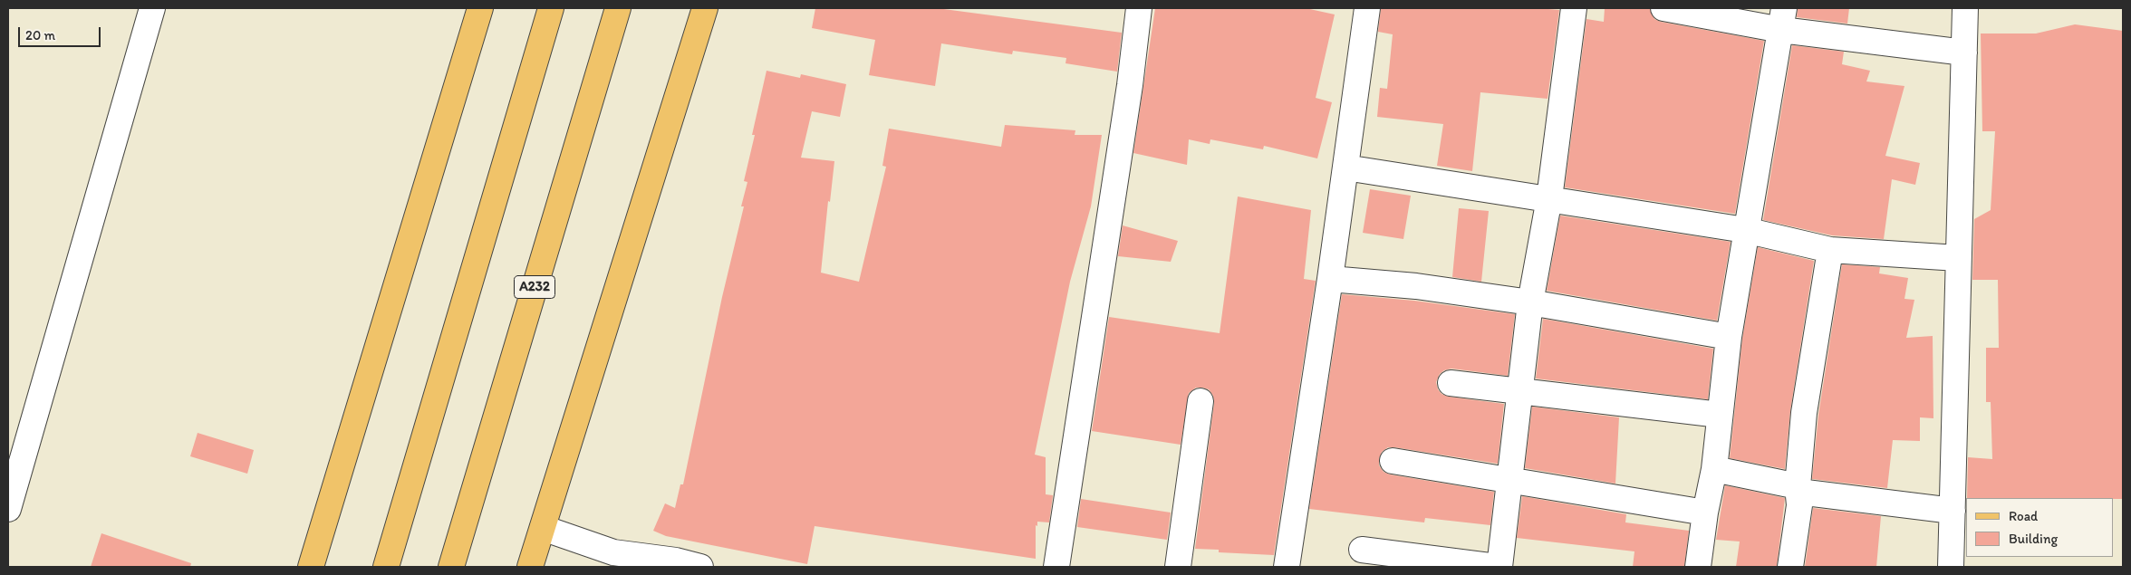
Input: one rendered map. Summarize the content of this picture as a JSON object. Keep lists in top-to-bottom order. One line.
{"streets":{"main road":["A232"]},"legend":["Road","Building"],"scale_bar":"20 m"}
